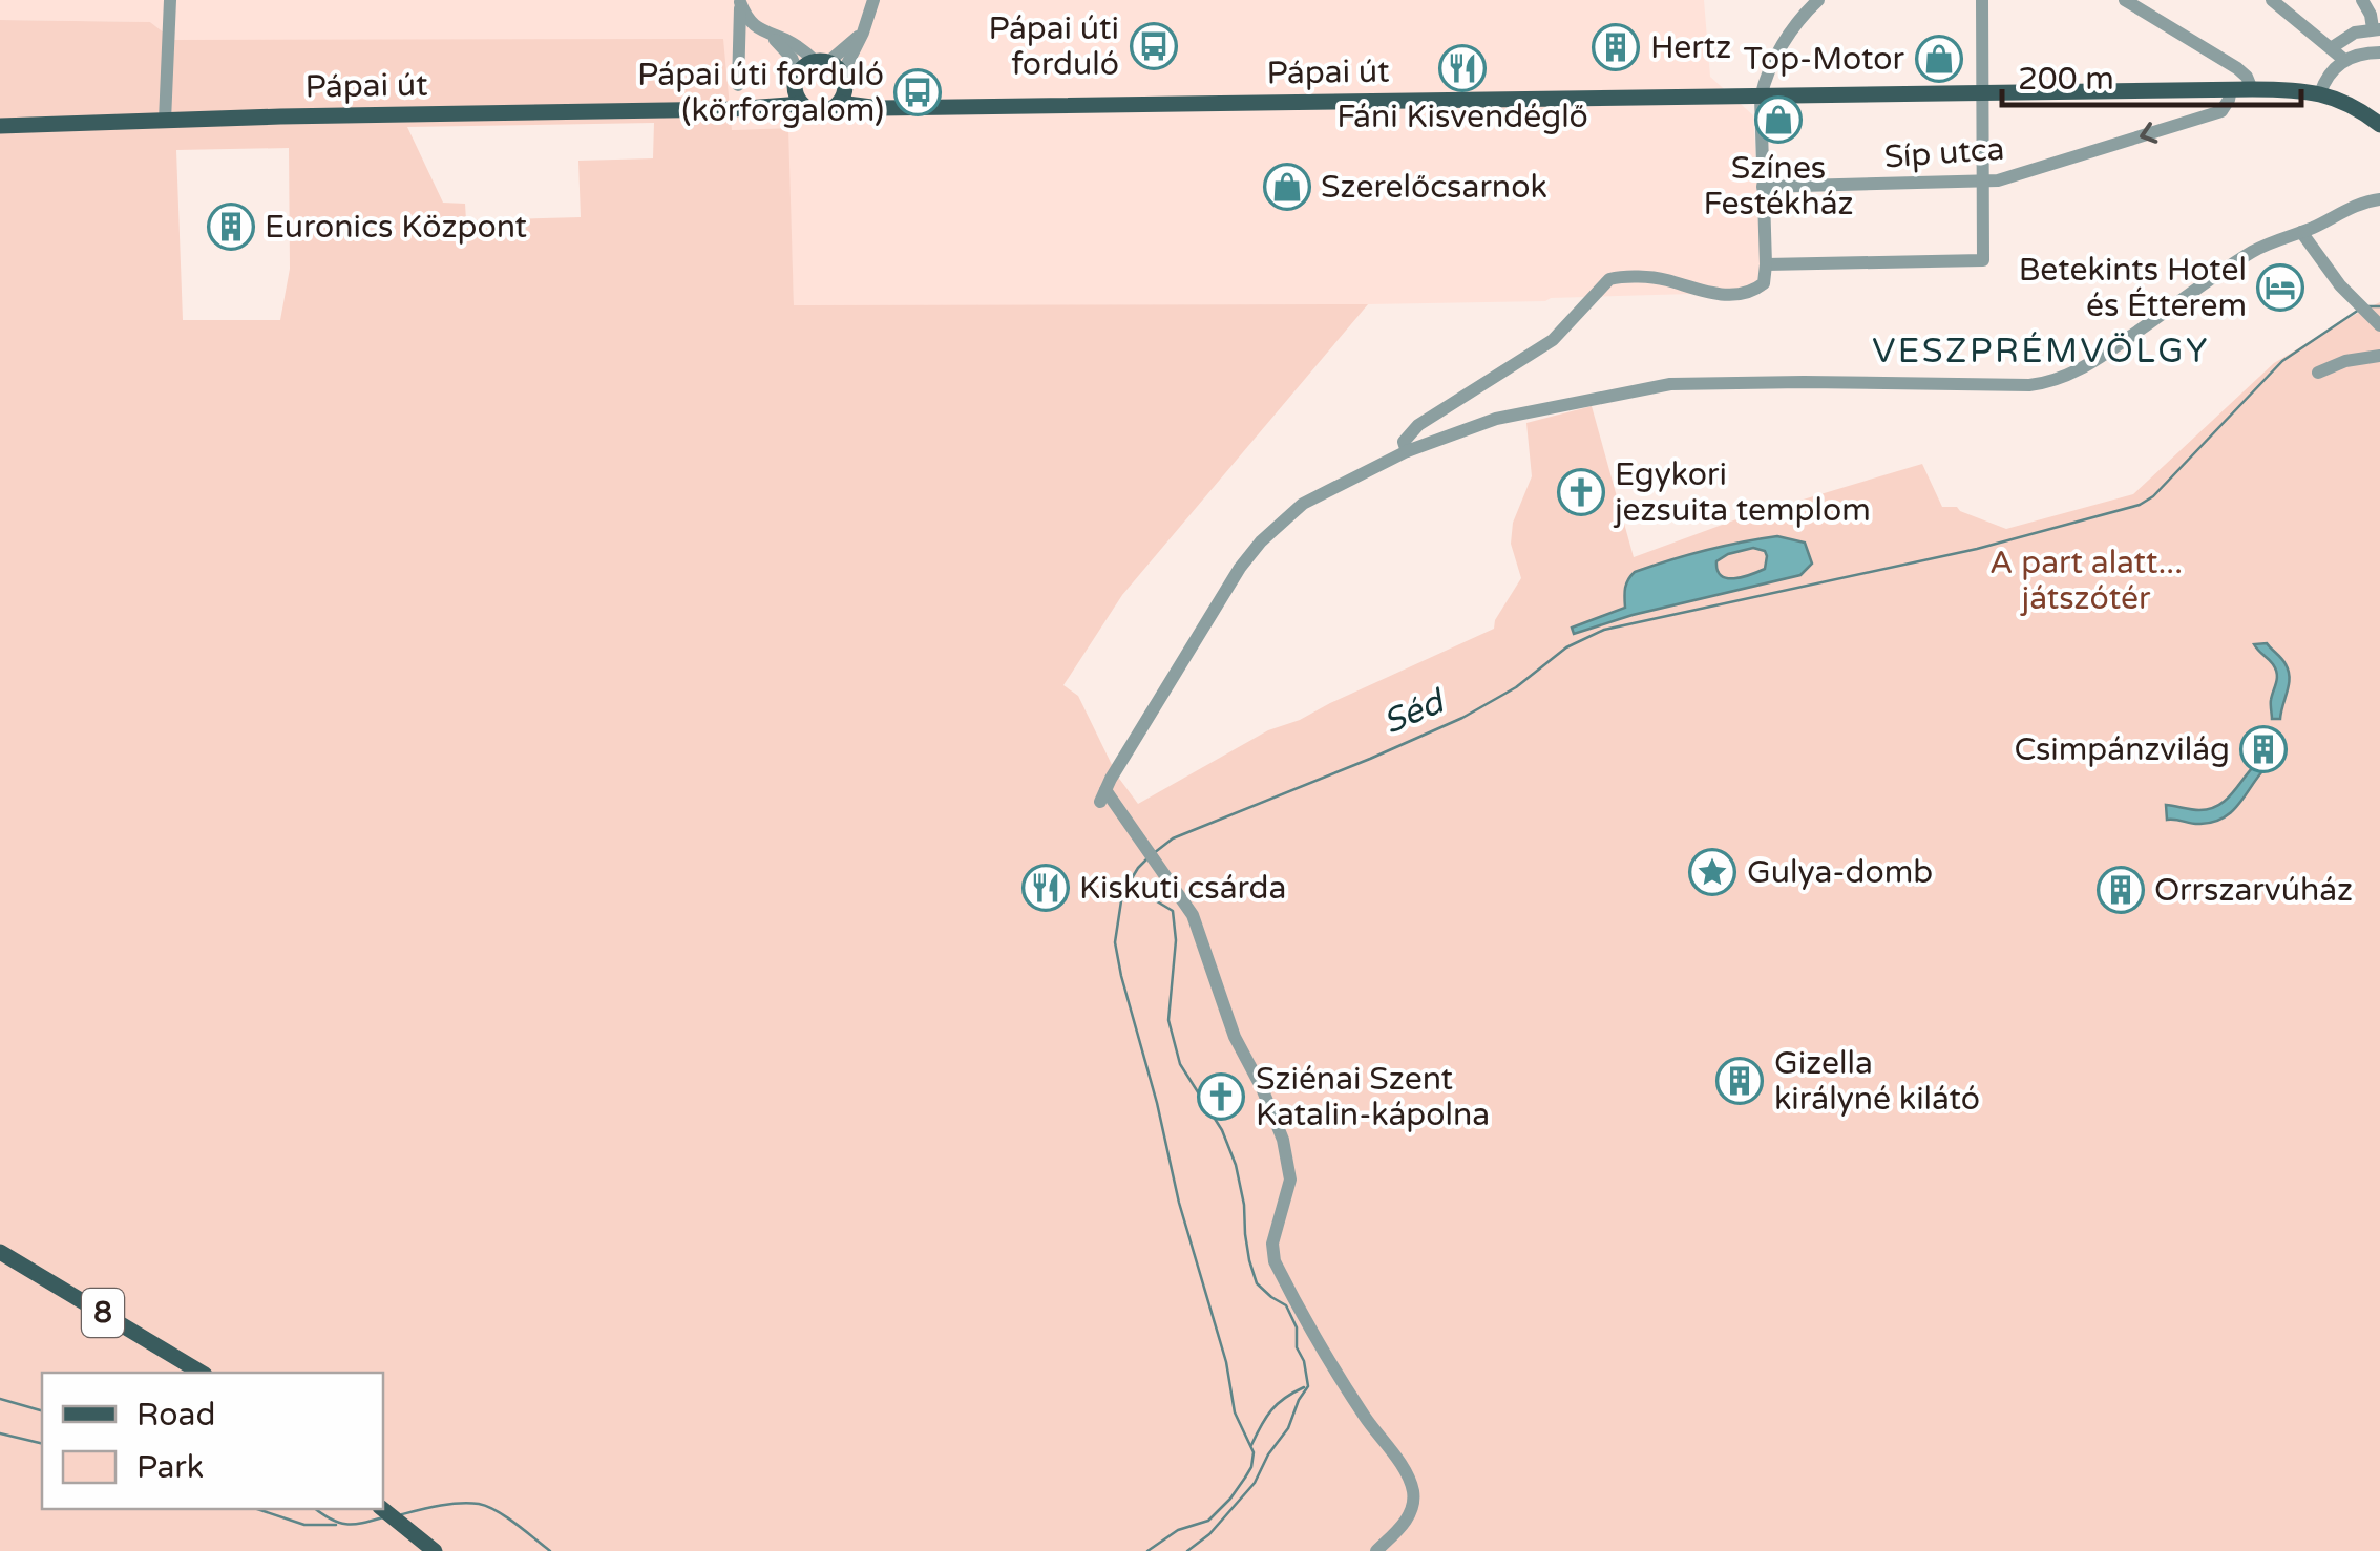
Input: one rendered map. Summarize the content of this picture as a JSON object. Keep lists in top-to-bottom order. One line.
{"streets":{"main road":["Pápai út","8"],"street":["Síp utca"]},"crossings":[["Pápai út","Síp utca"]],"one_way":["Síp utca"],"districts":["VESZPRÉMVÖLGY"],"water":["Séd"],"parks":["A part alatt... játszótér"],"places":{"bus stop":["Pápai úti forduló","Pápai úti forduló (körforgalom)"],"building":["Hertz","Euronics Központ","Csimpánzvilág","Orrszarvúház","Gizella királyné kilátó"],"shop":["Top-Motor","Színes Festékház","Szerelőcsarnok"],"restaurant":["Fáni Kisvendéglő","Kiskuti csárda"],"hotel":["Betekints Hotel és Étterem"],"church":["Egykori jezsuita templom","Sziénai Szent Katalin-kápolna"],"place":["Gulya-domb"]},"legend":["Road","Park"],"scale_bar":"200 m"}
